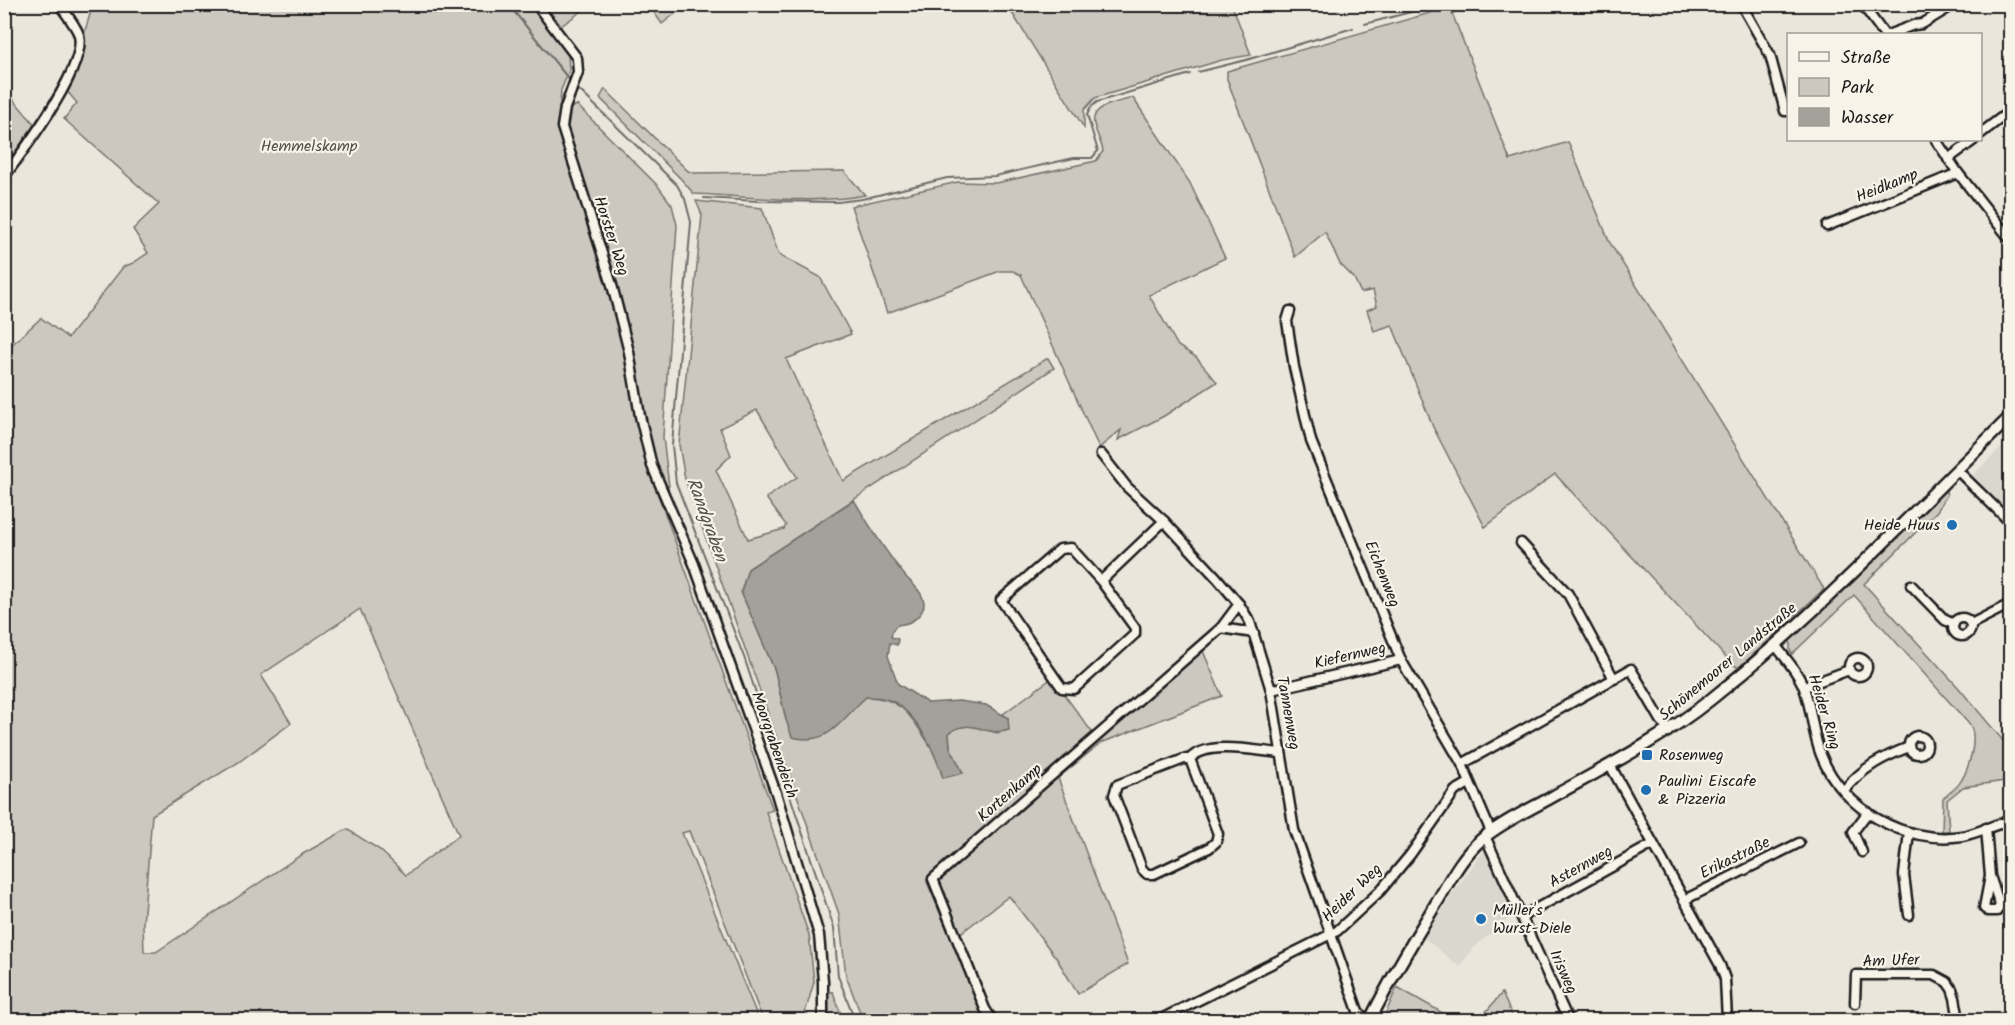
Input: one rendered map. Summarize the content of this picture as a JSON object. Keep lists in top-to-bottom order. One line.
{"streets":{"street":["Heidkamp","Horster Weg","Eichenweg","Kiefernweg","Schönemoorer Landstraße","Heider Ring","Tannenweg","Moorgrabendeich","Kortenkamp","Erikastraße","Asternweg","Heider Weg","Am Ufer","Irisweg"]},"crossings":[["Horster Weg","Moorgrabendeich"],["Eichenweg","Kiefernweg"],["Eichenweg","Schönemoorer Landstraße"],["Eichenweg","Heider Weg"],["Eichenweg","Irisweg"],["Kiefernweg","Tannenweg"],["Schönemoorer Landstraße","Heider Ring"],["Schönemoorer Landstraße","Tannenweg"],["Schönemoorer Landstraße","Irisweg"],["Tannenweg","Kortenkamp"],["Tannenweg","Heider Weg"],["Asternweg","Irisweg"]],"water":["Randgraben"],"parks":["Hemmelskamp"],"places":{"other":["Heide Huus","Paulini Eiscafe & Pizzeria","Müller's Wurst-Diele"],"transit":["Rosenweg"]},"legend":["Straße","Park","Wasser"]}
